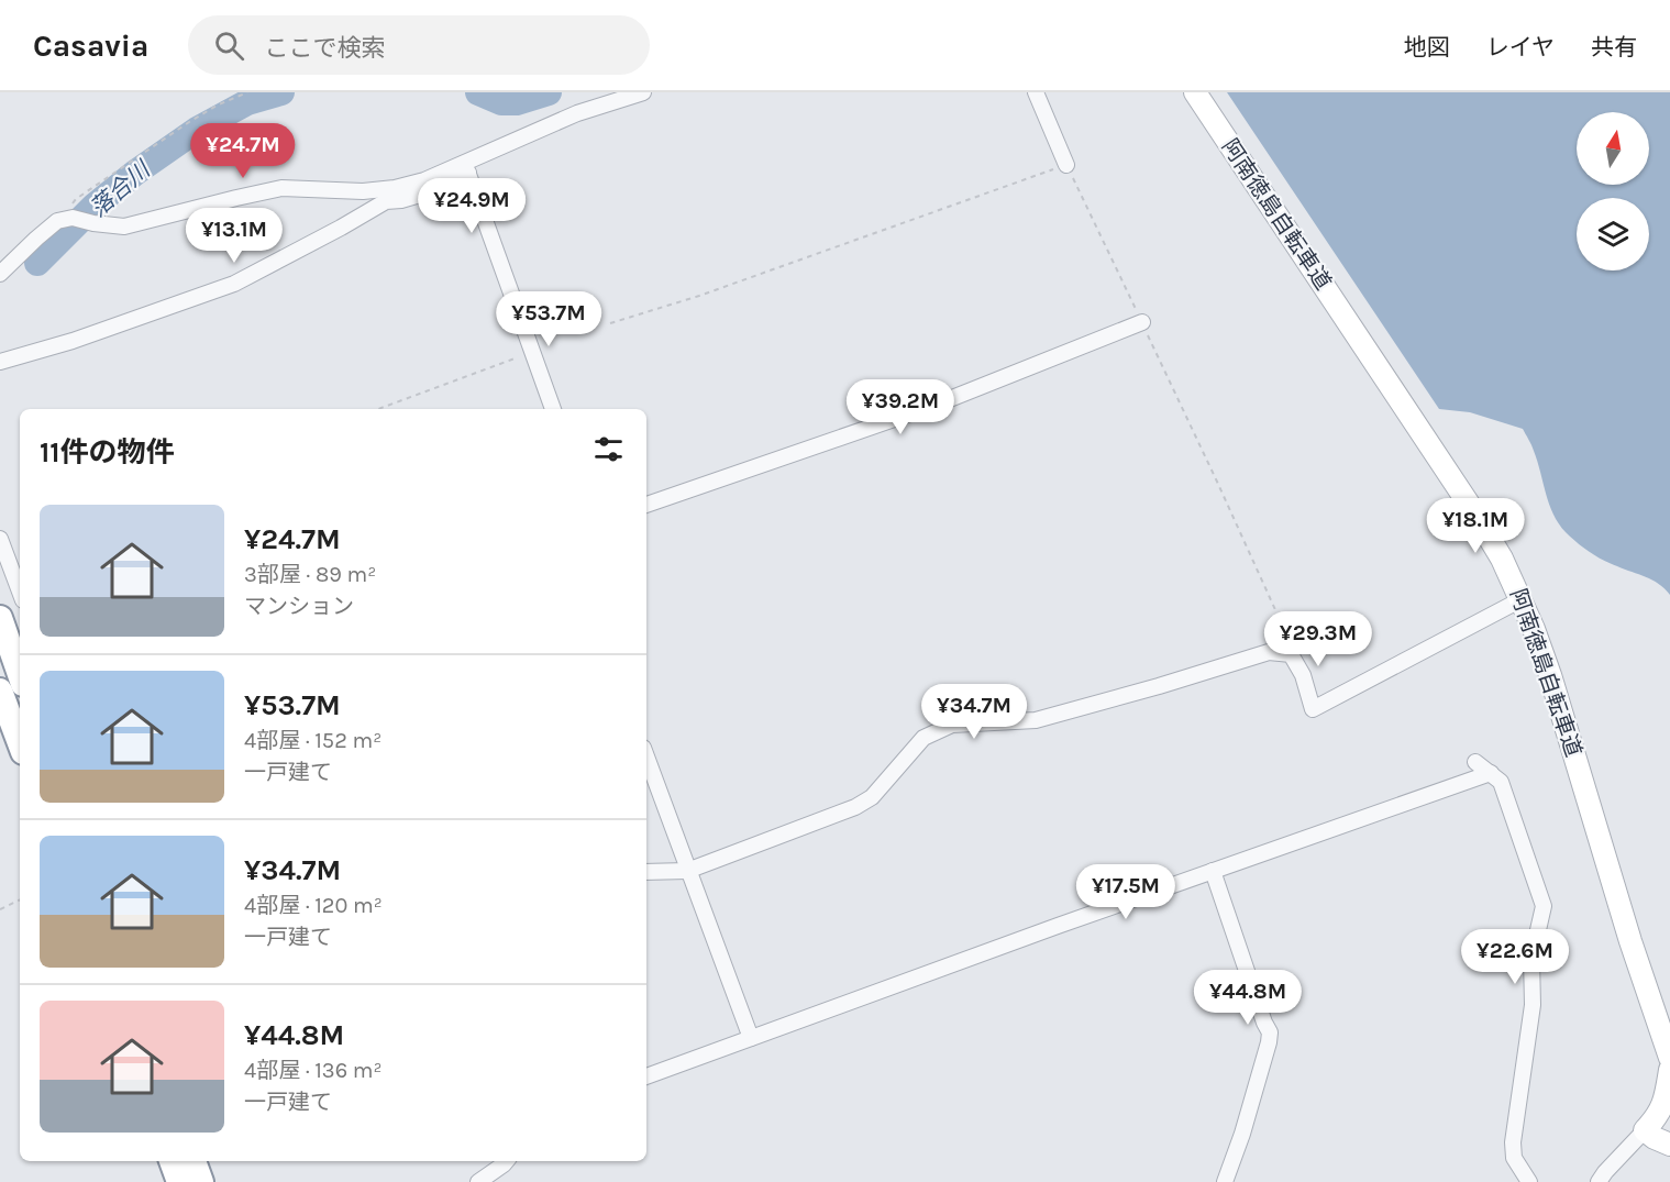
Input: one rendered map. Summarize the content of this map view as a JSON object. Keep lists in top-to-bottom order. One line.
{"streets":{"main road":["阿南徳島自転車道"]},"water":["落合川"],"north":"top","page":{"header":"Casavia","search":"ここで検索","nav":["地図","レイヤ","共有"],"price":["¥24.7M","¥24.9M","¥13.1M","¥53.7M","¥39.2M","¥18.1M","¥29.3M","¥34.7M","¥17.5M","¥22.6M","¥44.8M"],"heading":"11件の物件","list":[{"name":"¥24.7M","note":"3部屋 · 89 m² · マンション"},{"name":"¥53.7M","note":"4部屋 · 152 m² · 一戸建て"},{"name":"¥34.7M","note":"4部屋 · 120 m² · 一戸建て"},{"name":"¥44.8M","note":"4部屋 · 136 m² · 一戸建て"}]}}
